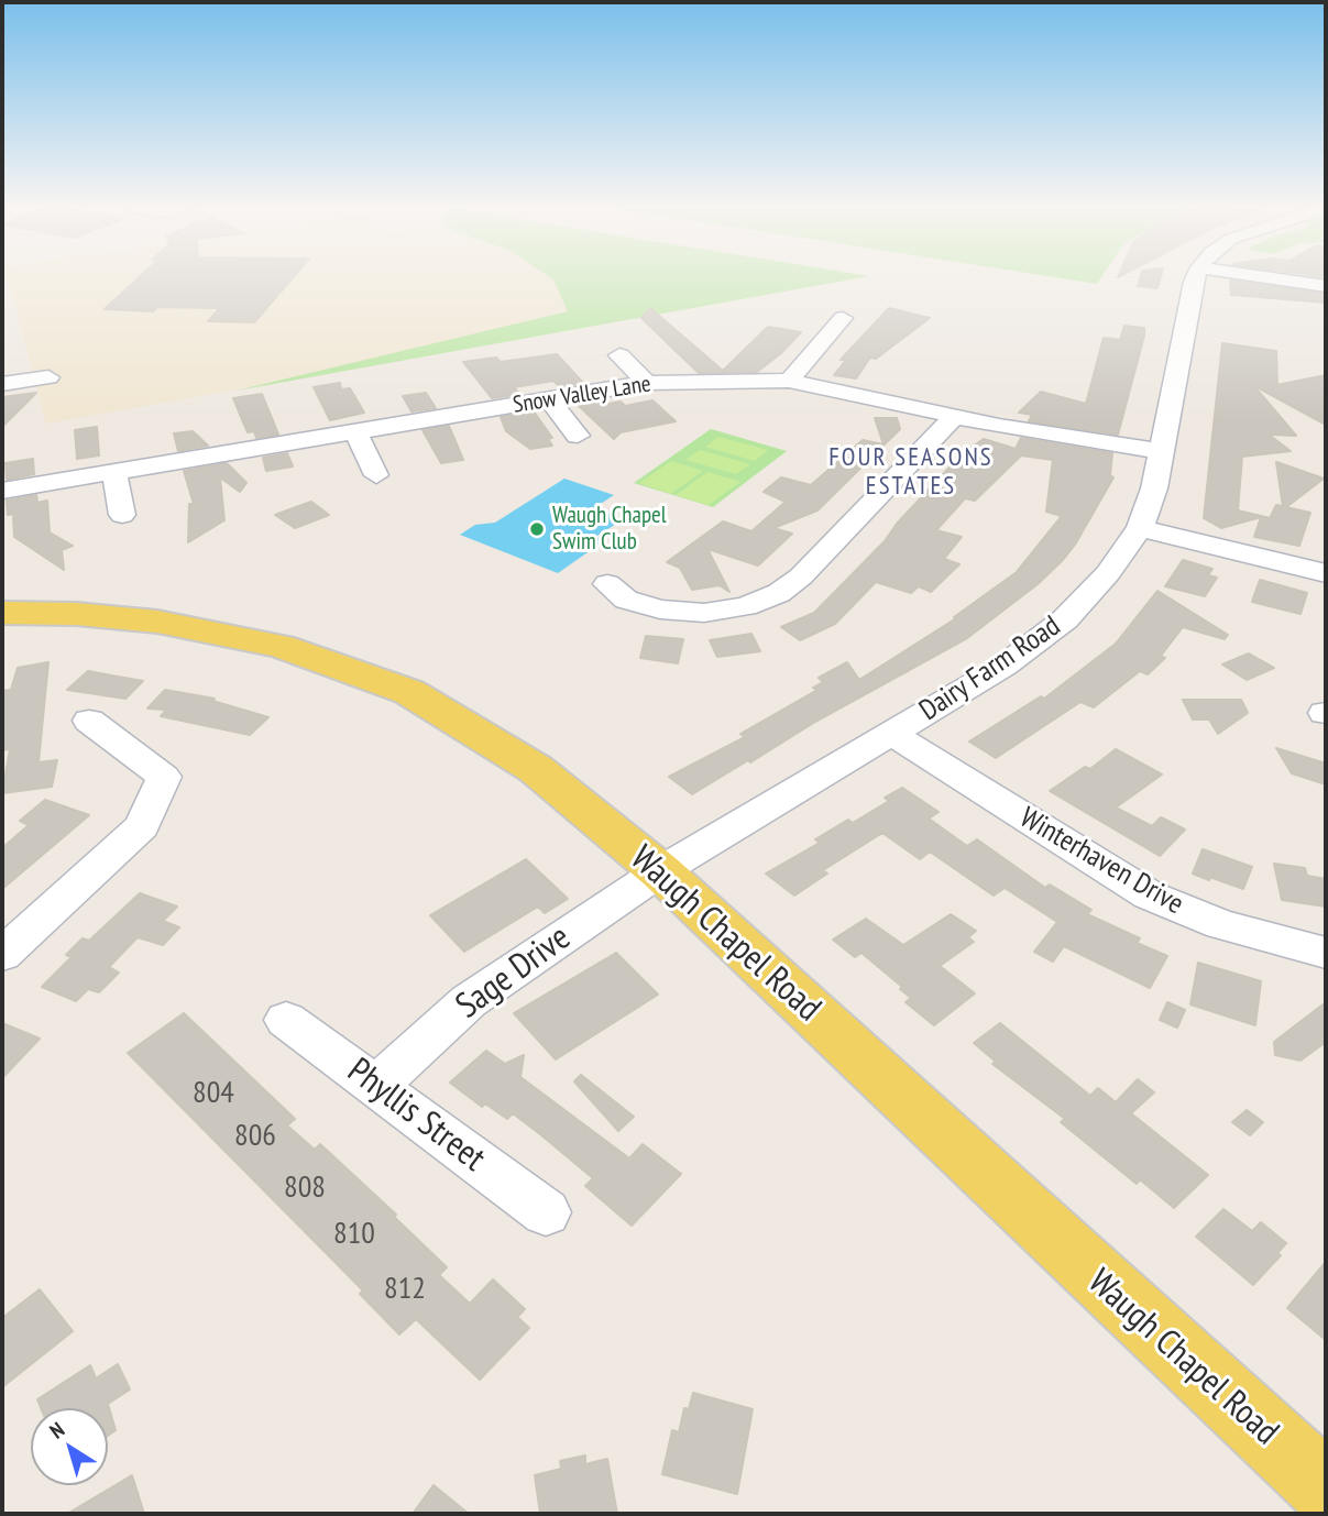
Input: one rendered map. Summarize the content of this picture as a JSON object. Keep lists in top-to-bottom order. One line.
{"streets":{"main road":["Waugh Chapel Road"],"street":["Snow Valley Lane","Dairy Farm Road","Winterhaven Drive","Sage Drive","Phyllis Street"]},"crossings":[["Snow Valley Lane","Dairy Farm Road"],["Dairy Farm Road","Winterhaven Drive"],["Dairy Farm Road","Waugh Chapel Road"],["Dairy Farm Road","Sage Drive"],["Waugh Chapel Road","Sage Drive"],["Sage Drive","Phyllis Street"]],"districts":["FOUR SEASONS ESTATES"],"places":["Waugh Chapel Swim Club"],"house_numbers":["804","806","808","810","812"],"north":"top left"}
